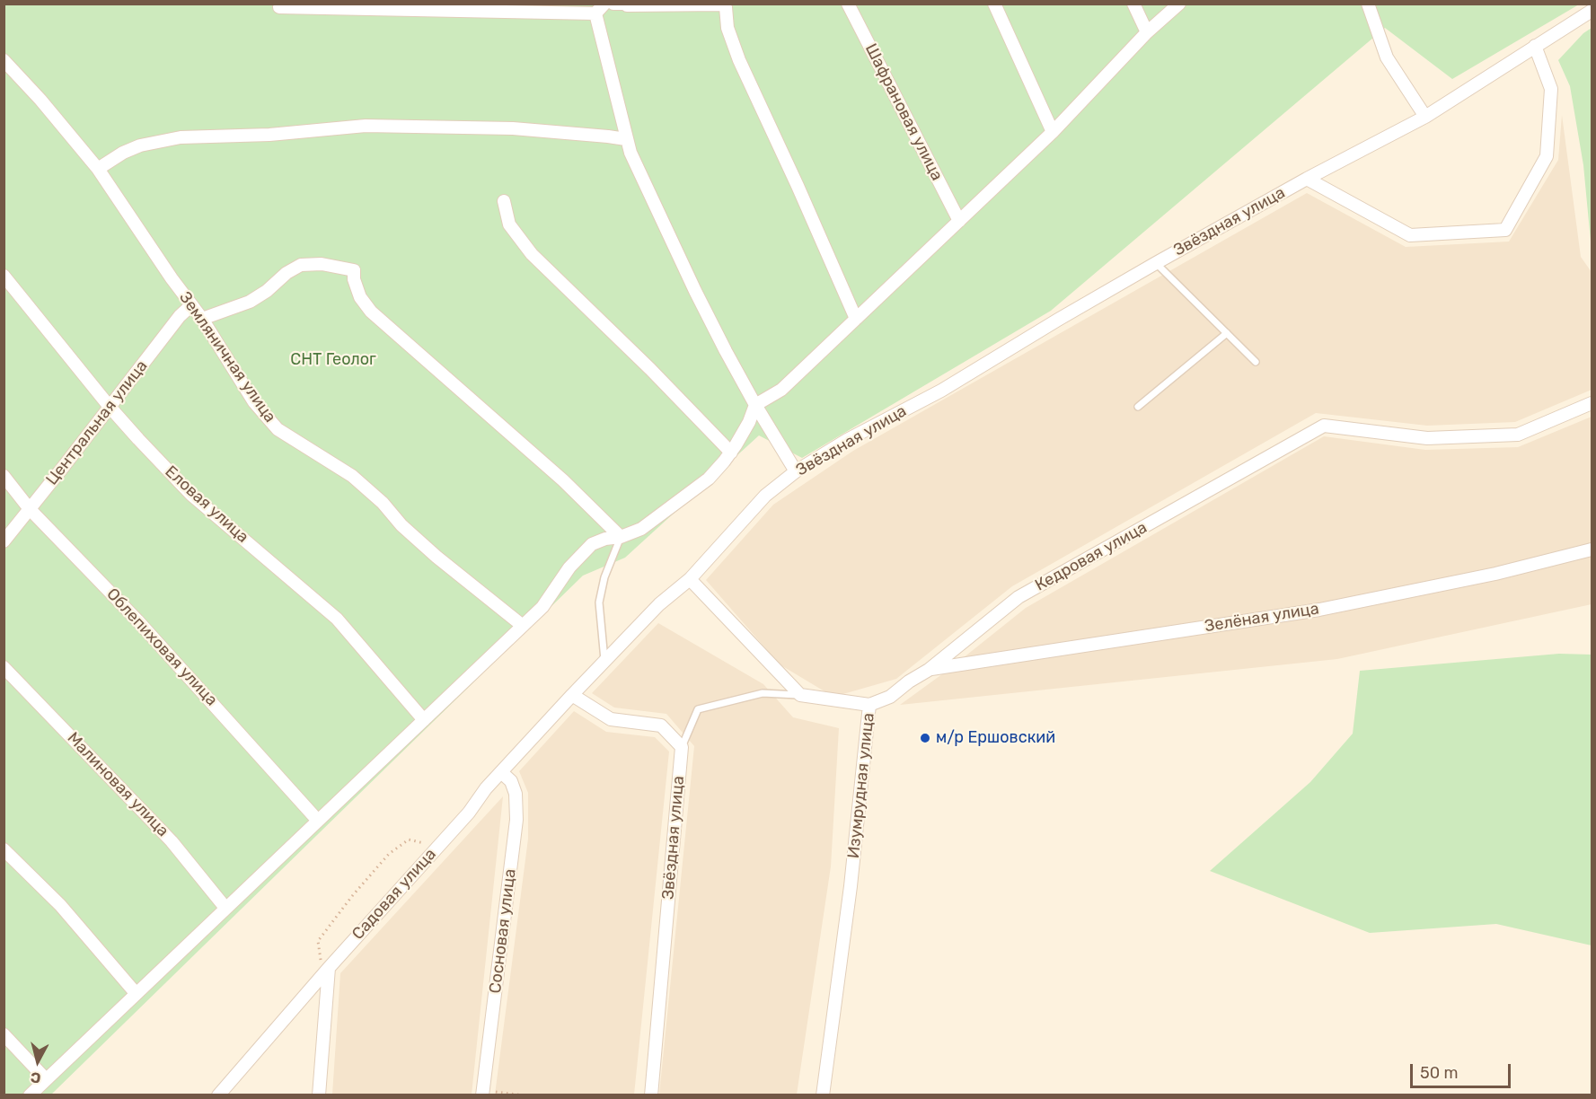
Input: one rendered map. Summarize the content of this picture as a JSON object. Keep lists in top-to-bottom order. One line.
{"streets":{"street":["Шафрановая улица","Звёздная улица","Земляничная улица","Центральная улица","Еловая улица","Кедровая улица","Зелёная улица","Облепиховая улица","Малиновая улица","Изумрудная улица","Садовая улица","Сосновая улица"]},"crossings":[["Звёздная улица","Садовая улица"],["Земляничная улица","Центральная улица"],["Центральная улица","Еловая улица"],["Центральная улица","Облепиховая улица"],["Кедровая улица","Зелёная улица"],["Кедровая улица","Изумрудная улица"],["Садовая улица","Сосновая улица"]],"parks":["СНТ Геолог"],"places":["м/р Ершовский"],"scale_bar":"50 m","north":"bottom"}
